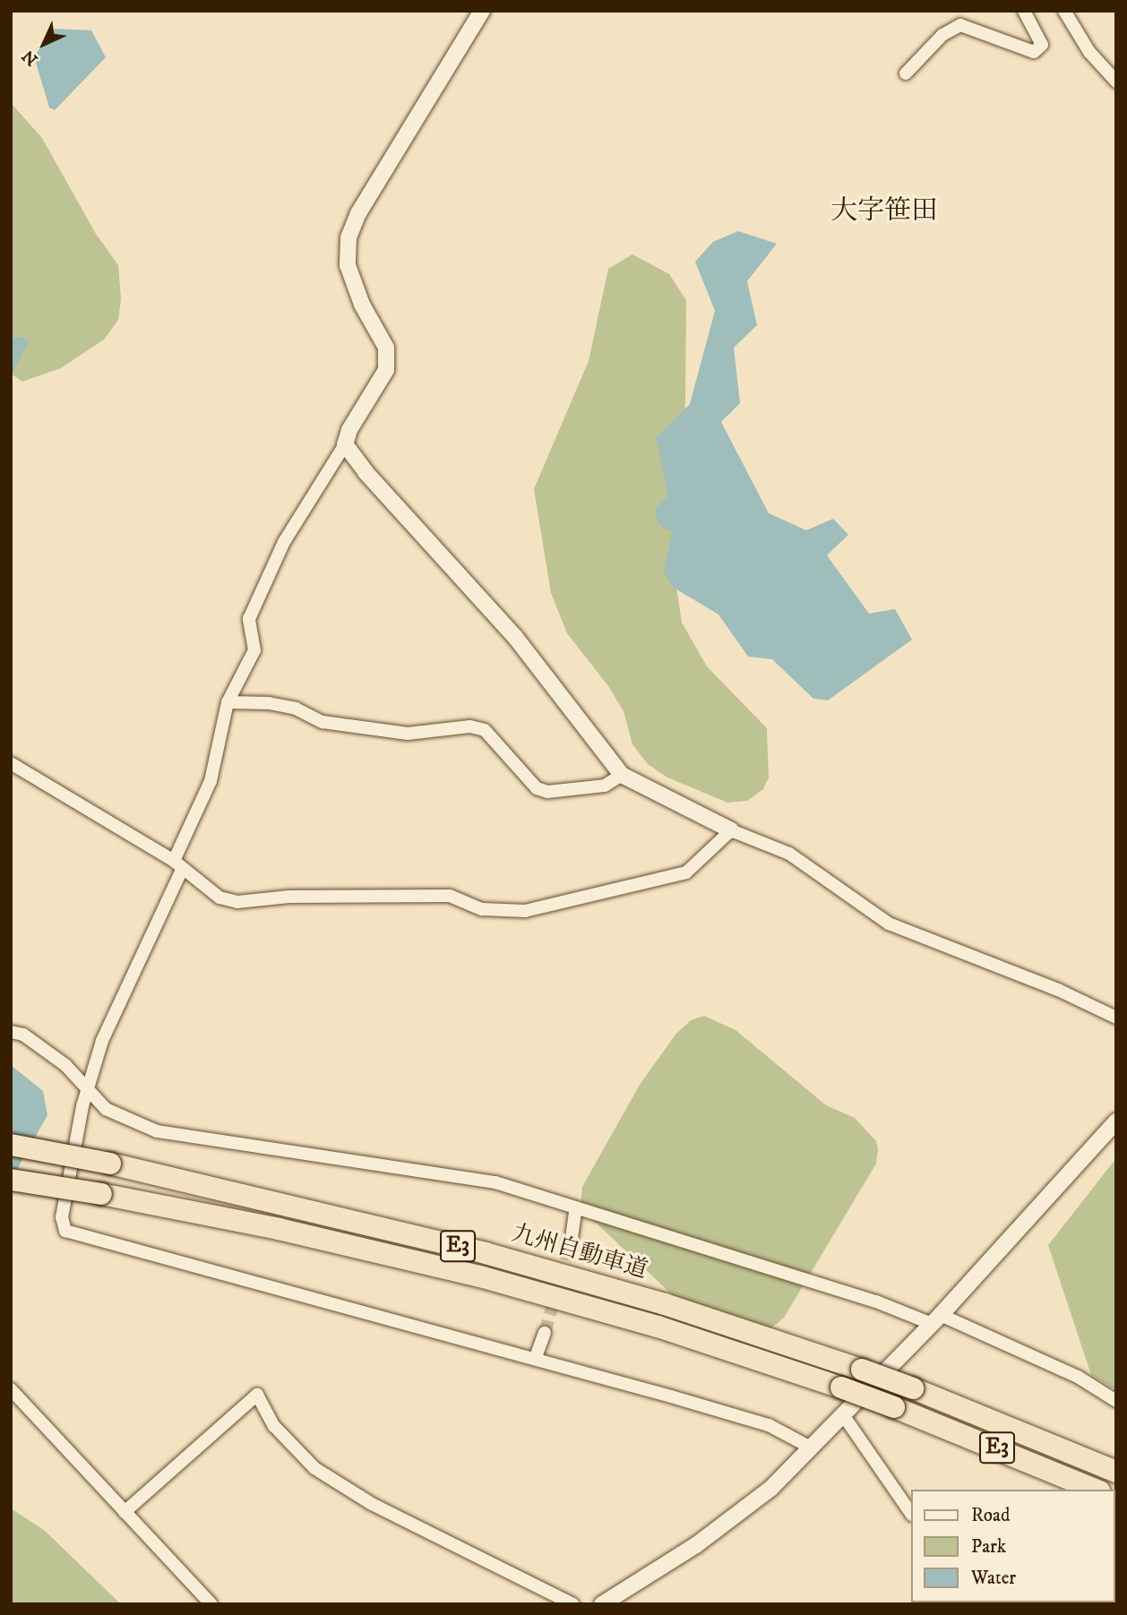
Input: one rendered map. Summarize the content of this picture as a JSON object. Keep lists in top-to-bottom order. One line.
{"streets":{"highway":["E3","九州自動車道"]},"districts":["大字笹田"],"legend":["Road","Park","Water"],"north":"bottom left"}
